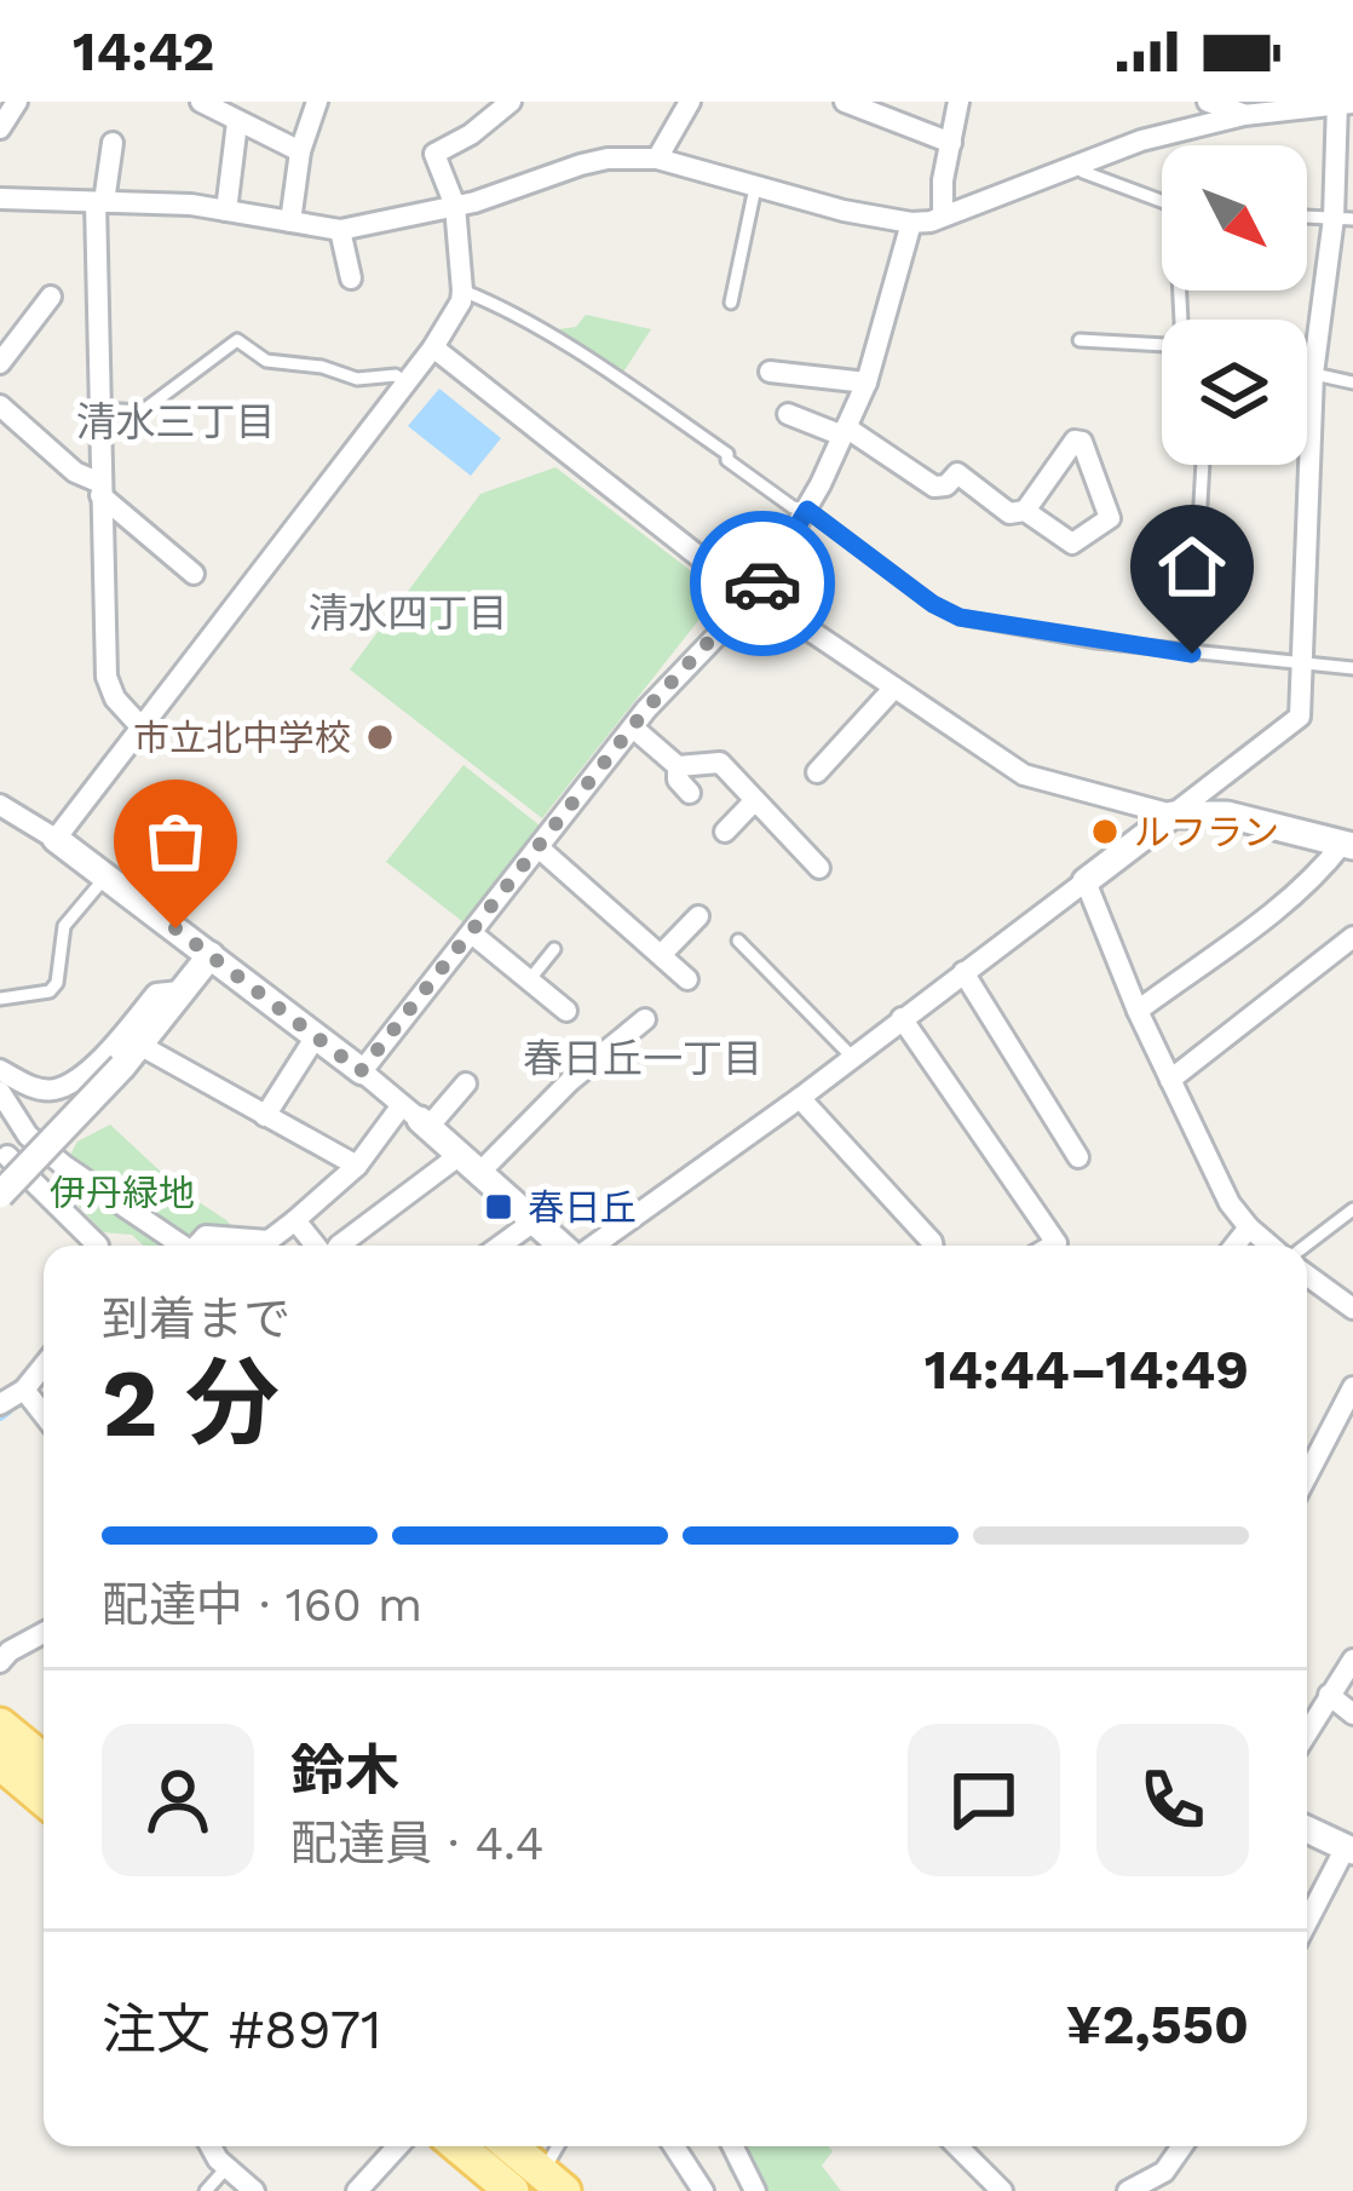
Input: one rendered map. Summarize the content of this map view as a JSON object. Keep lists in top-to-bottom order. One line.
{"districts":["清水三丁目","清水四丁目","春日丘一丁目"],"parks":["伊丹緑地"],"places":{"other":["市立北中学校","ルフラン"],"transit":["春日丘"]},"north":"bottom right","page":{"status":"14:42","heading":["2 分","到着まで","14:44–14:49"],"panel":["鈴木","配達員 · 4.4","注文 #8971","¥2,550"],"bar":"配達中 · 160 m"}}
